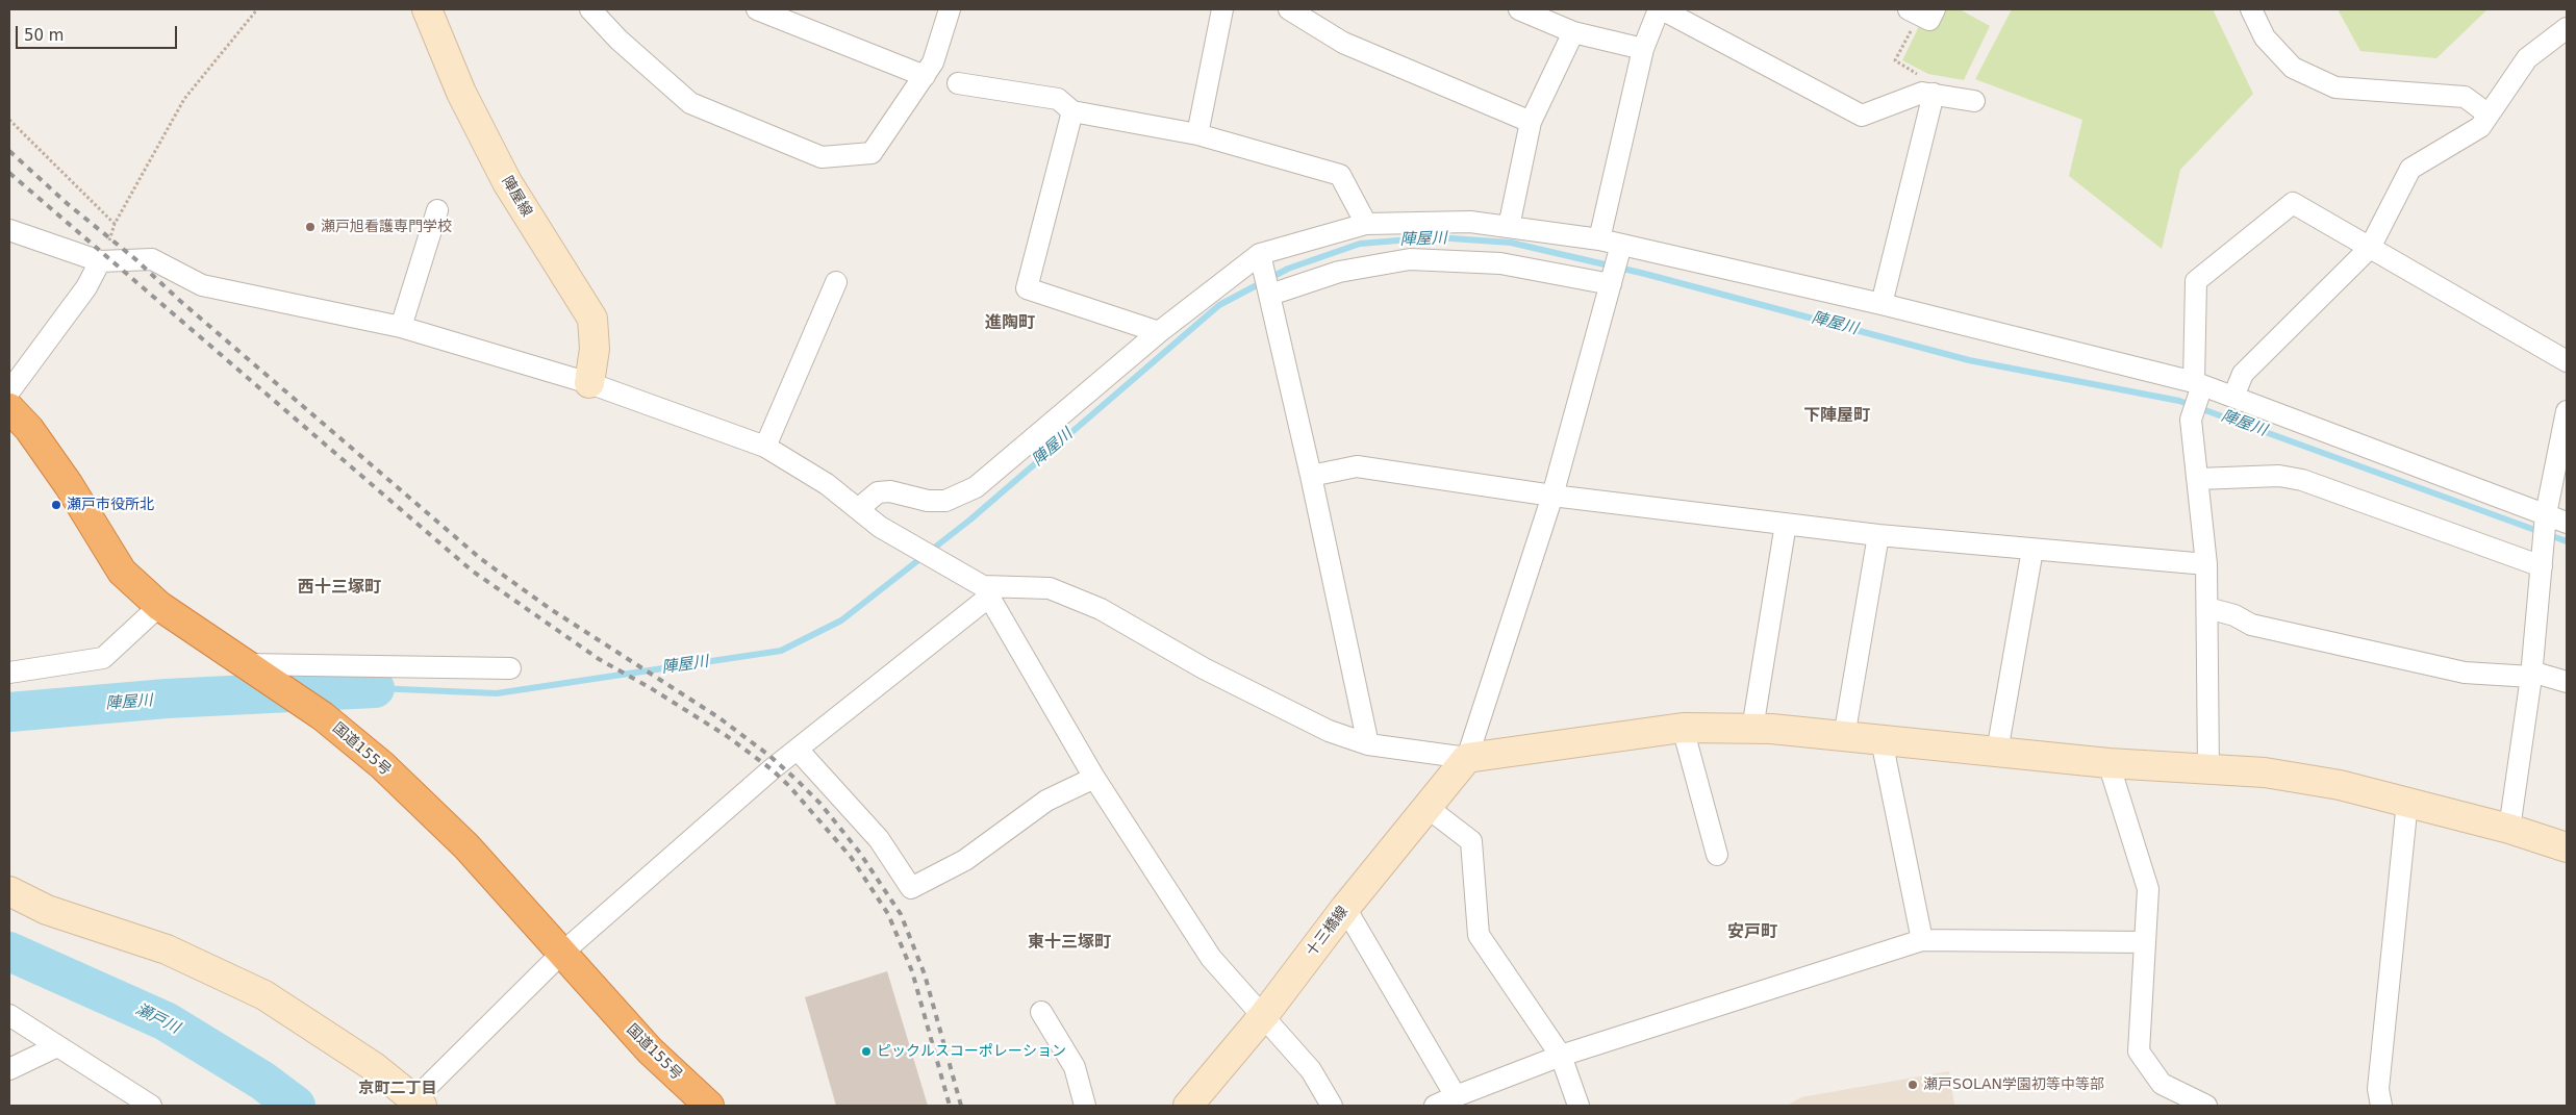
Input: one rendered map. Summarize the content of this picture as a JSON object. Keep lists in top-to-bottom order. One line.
{"streets":{"highway":["国道155号"],"street":["陣屋線","十三橋線"]},"districts":["進陶町","下陣屋町","西十三塚町","安戸町","東十三塚町","京町二丁目"],"water":["陣屋川","瀬戸川"],"places":["瀬戸旭看護専門学校","瀬戸市役所北","ピックルスコーポレーション","瀬戸SOLAN学園初等中等部"],"scale_bar":"50 m"}
